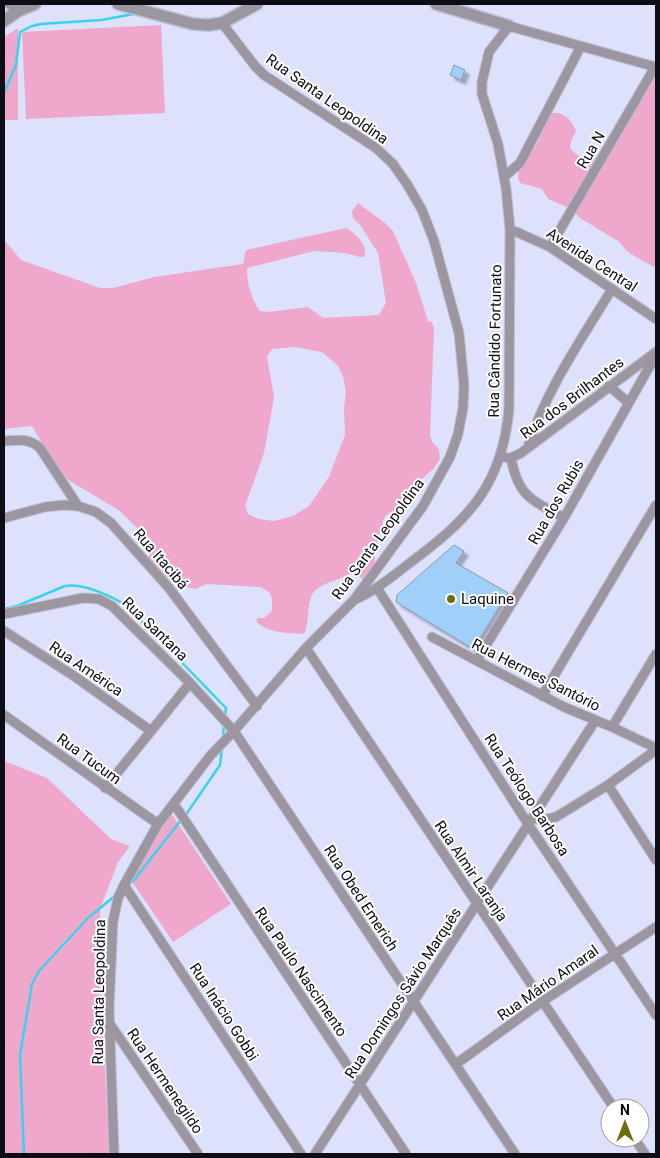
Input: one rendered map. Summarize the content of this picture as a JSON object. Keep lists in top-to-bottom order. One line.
{"streets":{"street":["Rua Santa Leopoldina","Rua N","Avenida Central","Rua Cândido Fortunato","Rua dos Brilhantes","Rua dos Rubis","Rua Itacibá","Rua Santana","Rua América","Rua Hermes Santório","Rua Tucum","Rua Teólogo Barbosa","Rua Almir Laranja","Rua Obed Emerich","Rua Paulo Nascimento","Rua Mário Amaral","Rua Domingos Sávio Marquês","Rua Inácio Gobbi","Rua Hermenegildo"]},"crossings":[["Rua Santa Leopoldina","Rua Cândido Fortunato"],["Rua Santa Leopoldina","Rua Itacibá"],["Rua Santa Leopoldina","Rua Santana"],["Rua Santa Leopoldina","Rua Tucum"],["Rua Santa Leopoldina","Rua Almir Laranja"],["Rua Santa Leopoldina","Rua Obed Emerich"],["Rua Santa Leopoldina","Rua Paulo Nascimento"],["Rua Santa Leopoldina","Rua Inácio Gobbi"],["Rua Santa Leopoldina","Rua Hermenegildo"],["Rua N","Avenida Central"],["Avenida Central","Rua Cândido Fortunato"],["Rua Cândido Fortunato","Rua Teólogo Barbosa"],["Rua dos Brilhantes","Rua dos Rubis"],["Rua dos Rubis","Rua Hermes Santório"],["Rua Santana","Rua Obed Emerich"],["Rua Hermes Santório","Rua Domingos Sávio Marquês"],["Rua Teólogo Barbosa","Rua Mário Amaral"],["Rua Teólogo Barbosa","Rua Domingos Sávio Marquês"],["Rua Almir Laranja","Rua Mário Amaral"],["Rua Almir Laranja","Rua Domingos Sávio Marquês"],["Rua Obed Emerich","Rua Mário Amaral"],["Rua Obed Emerich","Rua Domingos Sávio Marquês"],["Rua Paulo Nascimento","Rua Domingos Sávio Marquês"]],"places":["Laquine"],"north":"top"}
